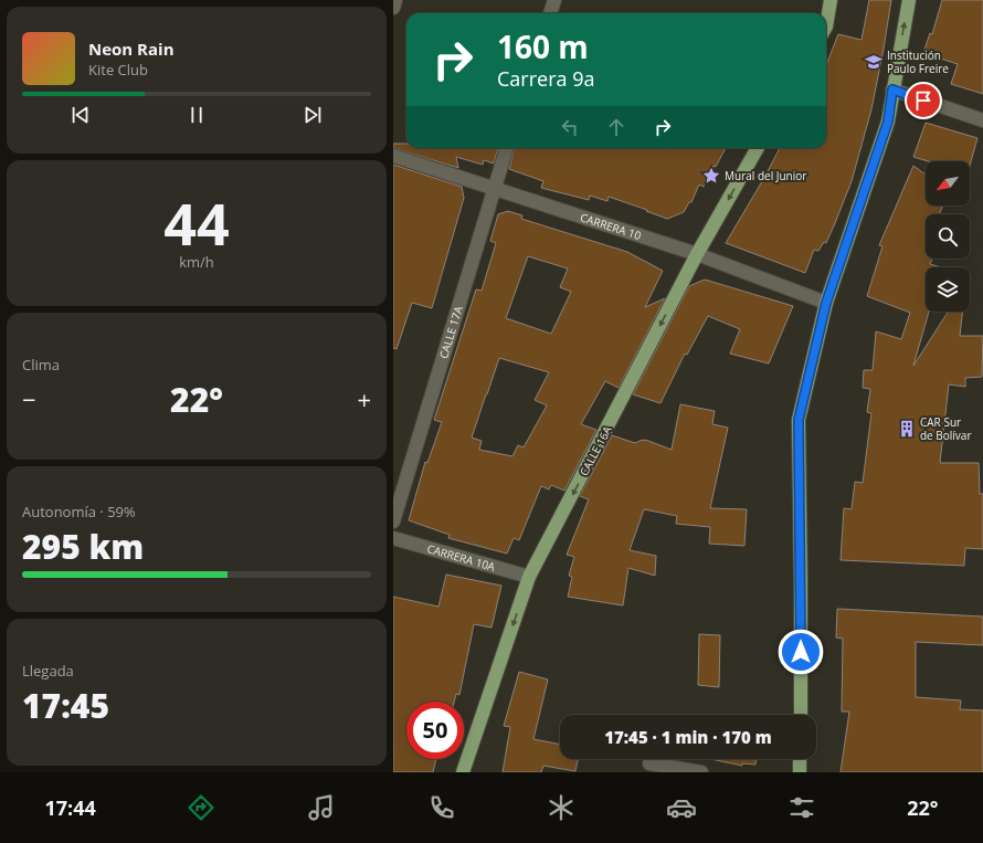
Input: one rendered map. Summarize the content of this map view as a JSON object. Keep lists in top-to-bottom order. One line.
{"streets":{"main road":["CALLE 16A"],"street":["CARRERA 10","CALLE 17A","CARRERA 10A"]},"crossings":[["CARRERA 10","CALLE 17A"],["CARRERA 10","CALLE 16A"],["CALLE 16A","CARRERA 10A"]],"one_way":["CALLE 16A"],"places":{"school or university":["Institución Paulo Freire"],"place":["Mural del Junior"],"building":["CAR Sur de Bolívar"]},"north":"bottom left","page":{"turn":["160 m","Carrera 9a"],"song":["Neon Rain","Kite Club"],"tile":[["44","km/h"],"Clima",["Autonomía · 59%","295 km"],["Llegada","17:45"]],"heat":["−","22°","+"],"limit":"50","trip":"17:45 · 1 min · 170 m","tabs":["17:44","22°"]}}
